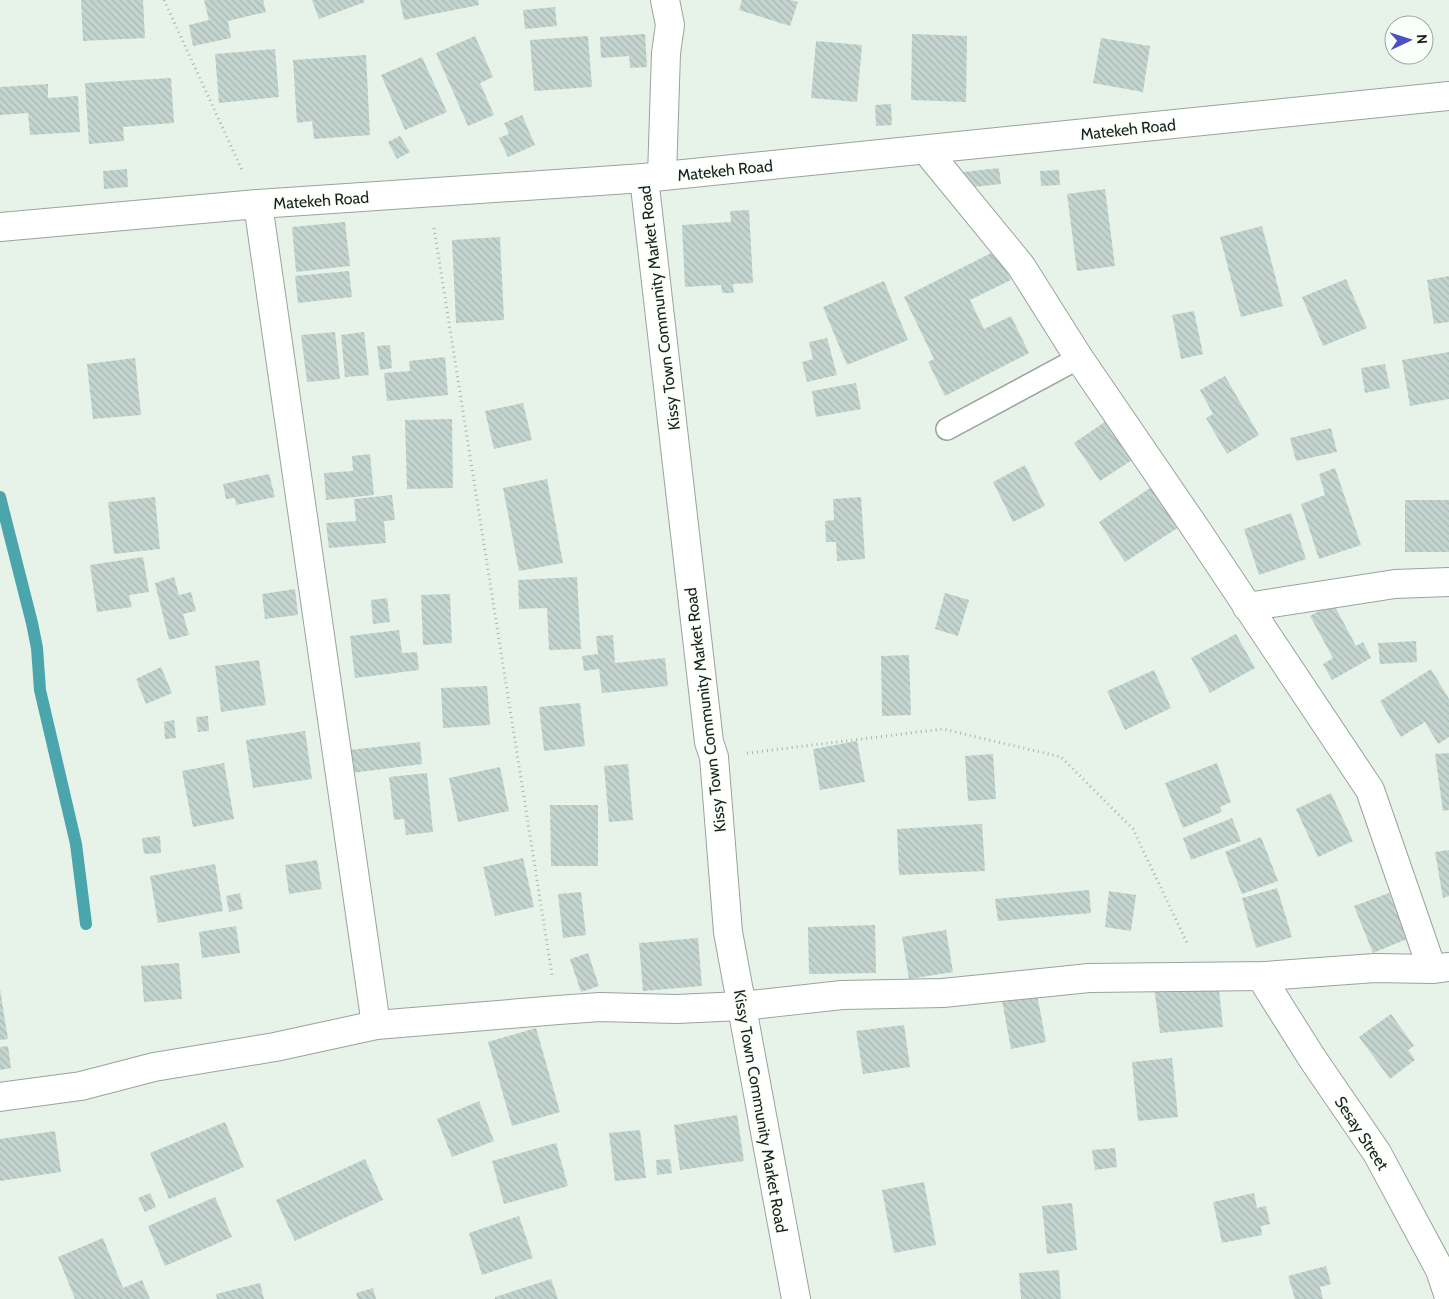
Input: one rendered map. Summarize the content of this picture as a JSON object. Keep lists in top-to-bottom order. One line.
{"streets":{"street":["Matekeh Road","Kissy Town Community Market Road","Sesay Street"]},"crossings":[["Matekeh Road","Kissy Town Community Market Road"]],"north":"right"}
